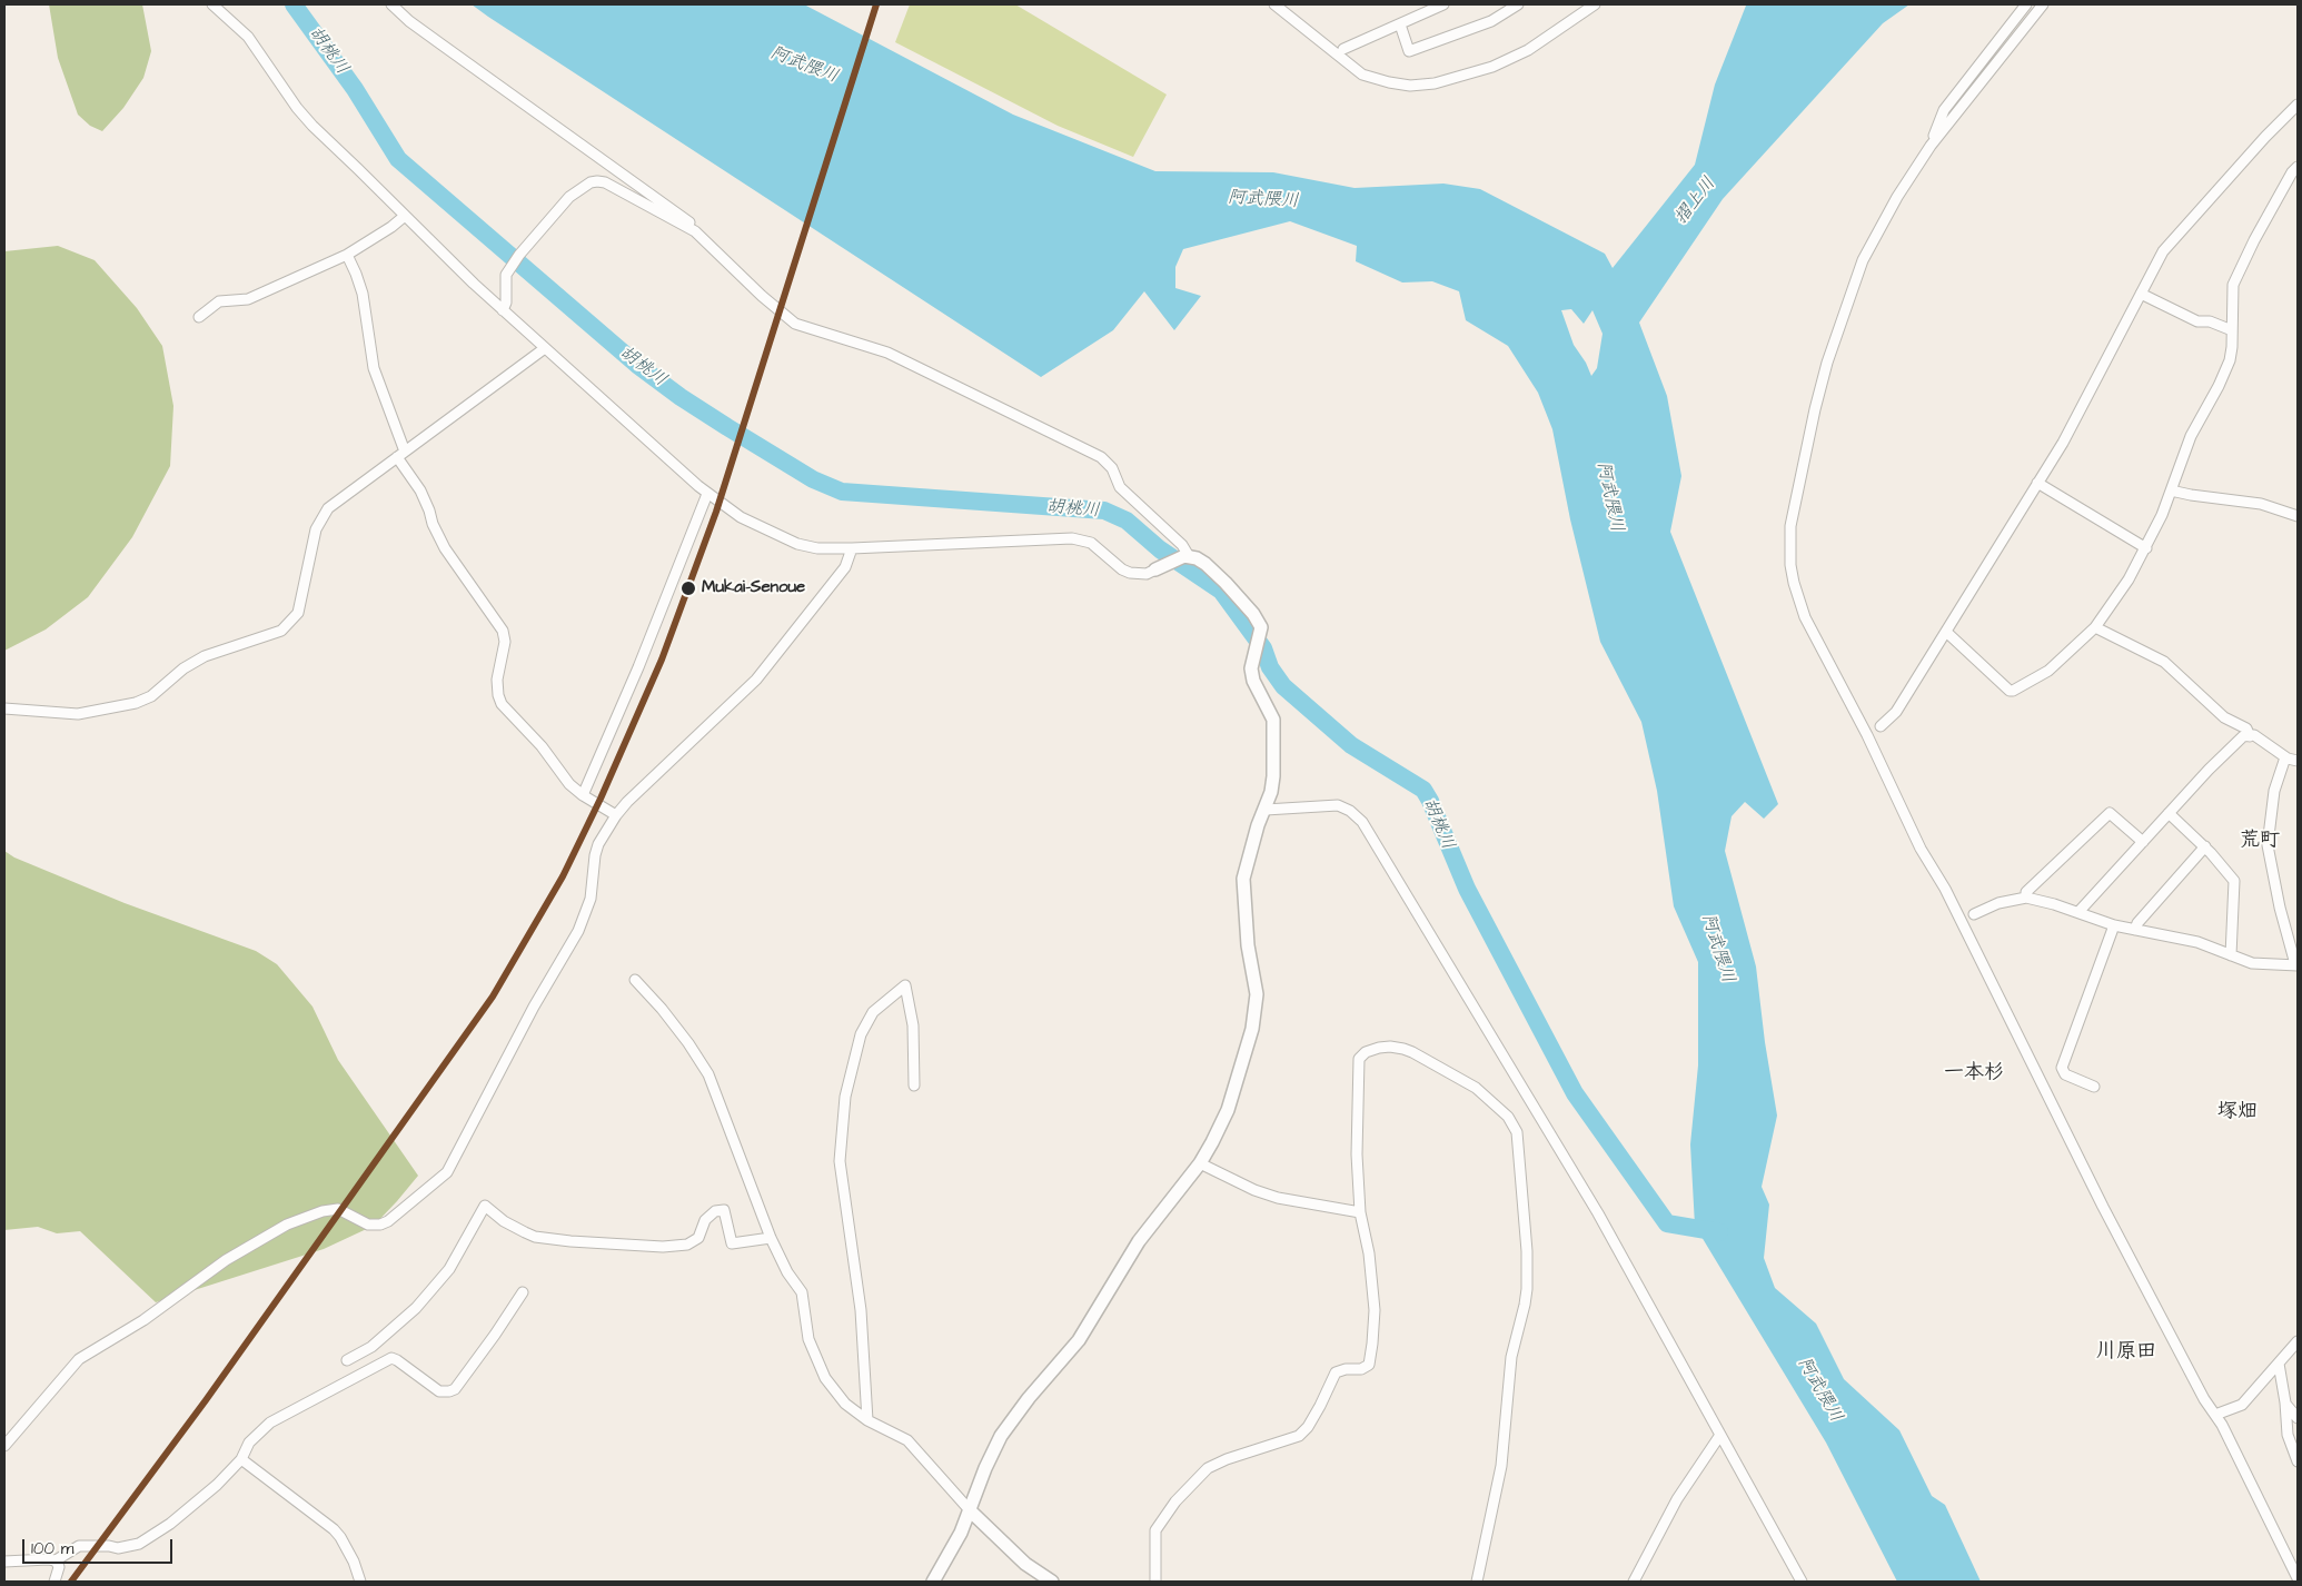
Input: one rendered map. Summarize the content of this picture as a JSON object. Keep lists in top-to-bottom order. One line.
{"districts":["荒町","一本杉","塚畑","川原田"],"water":["胡桃川","阿武隈川","摺上川"],"places":["Mukai-Senoue"],"scale_bar":"100 m"}
